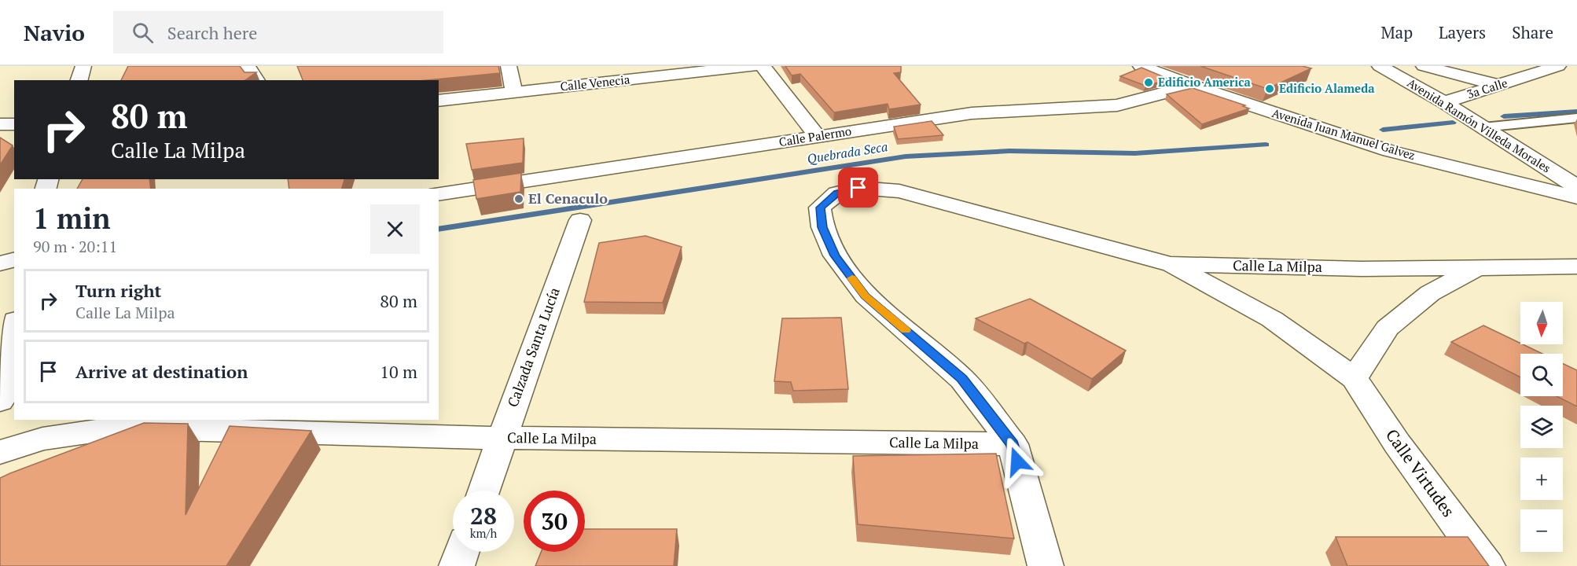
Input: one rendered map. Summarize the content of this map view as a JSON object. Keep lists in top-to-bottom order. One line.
{"streets":{"street":["Calle Venecia","3a Calle","Avenida Ramón Villeda Morales","Avenida Juan Manuel Galvez","Calle Palermo","Calle La Milpa","Calzada Santa Lucía","Calle Virtudes"]},"crossings":[["3a Calle","Avenida Ramón Villeda Morales"],["Avenida Juan Manuel Galvez","Calle Palermo"],["Calle La Milpa","Calzada Santa Lucía"],["Calle La Milpa","Calle Virtudes"]],"water":["Quebrada Seca"],"places":["Edificio America","Edificio Alameda","El Cenaculo"],"north":"bottom","page":{"header":"Navio","search":"Search here","nav":["Map","Layers","Share"],"turn":["80 m","Calle La Milpa"],"heading":["1 min","90 m · 20:11"],"list":[{"name":"Turn right","note":"Calle La Milpa","value":"80 m"},{"name":"Arrive at destination","value":"10 m"}],"map_buttons":["+","−"],"speed":"28 km/h","limit":"30"}}
